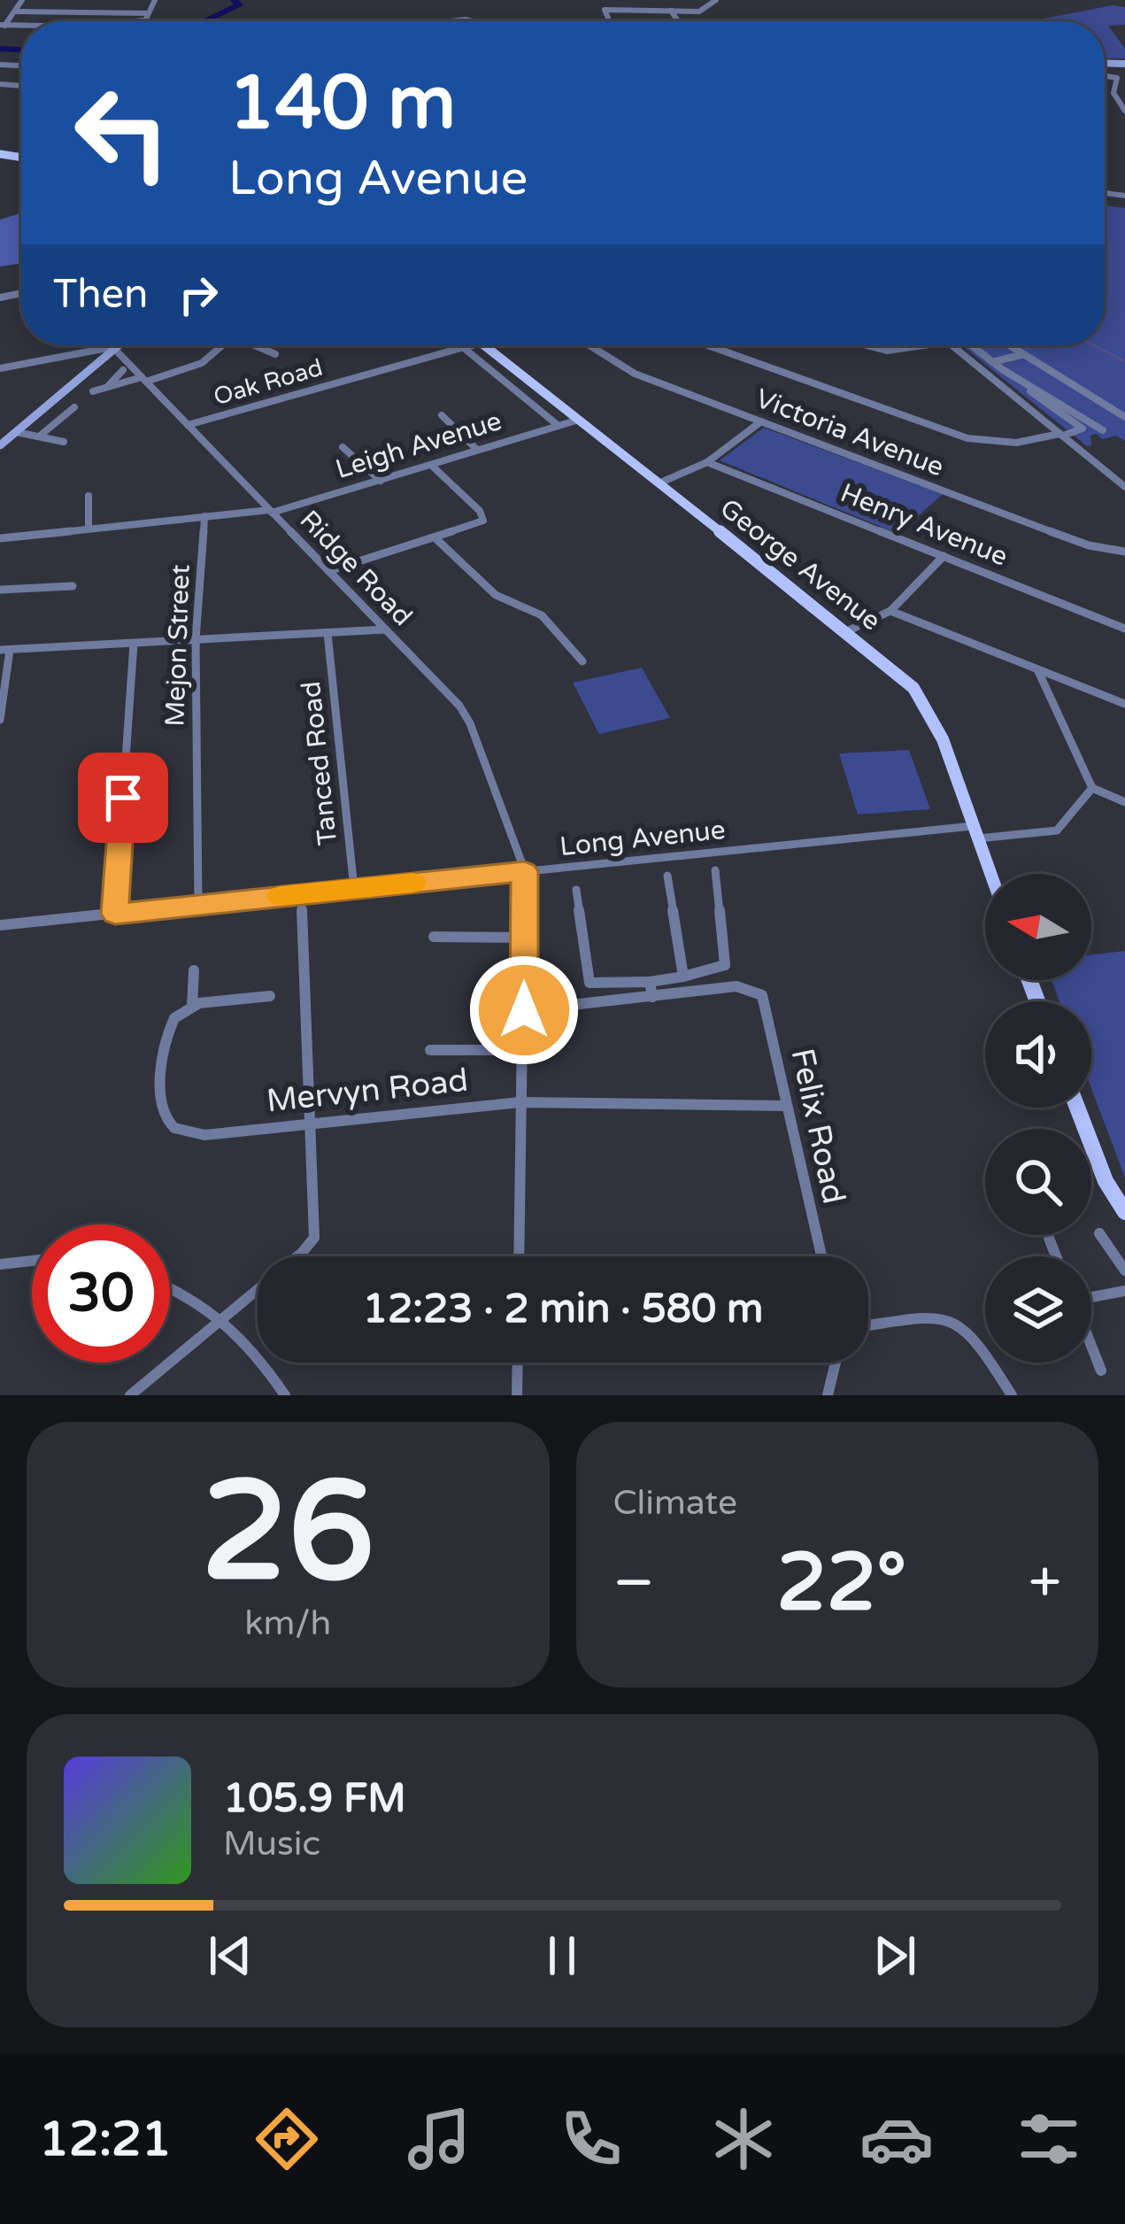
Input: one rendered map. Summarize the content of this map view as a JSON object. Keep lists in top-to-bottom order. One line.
{"streets":{"main road":["George Avenue"],"street":["Oak Road","Victoria Avenue","Leigh Avenue","Henry Avenue","Ridge Road","Mejon Street","Tanced Road","Long Avenue","Mervyn Road","Felix Road"]},"crossings":[["Oak Road","George Avenue"],["Oak Road","Ridge Road"],["Leigh Avenue","George Avenue"],["Leigh Avenue","Ridge Road"],["Leigh Avenue","Mejon Street"],["George Avenue","Long Avenue"],["Ridge Road","Long Avenue"],["Mejon Street","Long Avenue"],["Tanced Road","Long Avenue"],["Mervyn Road","Felix Road"]],"north":"left","page":{"turn":["140 m","Long Avenue"],"then":"Then","limit":"30","trip":"12:23 · 2 min · 580 m","tile":[["26","km/h"],"Climate"],"heat":["−","22°","+"],"song":["105.9 FM","Music"],"tabs":"12:21"}}
